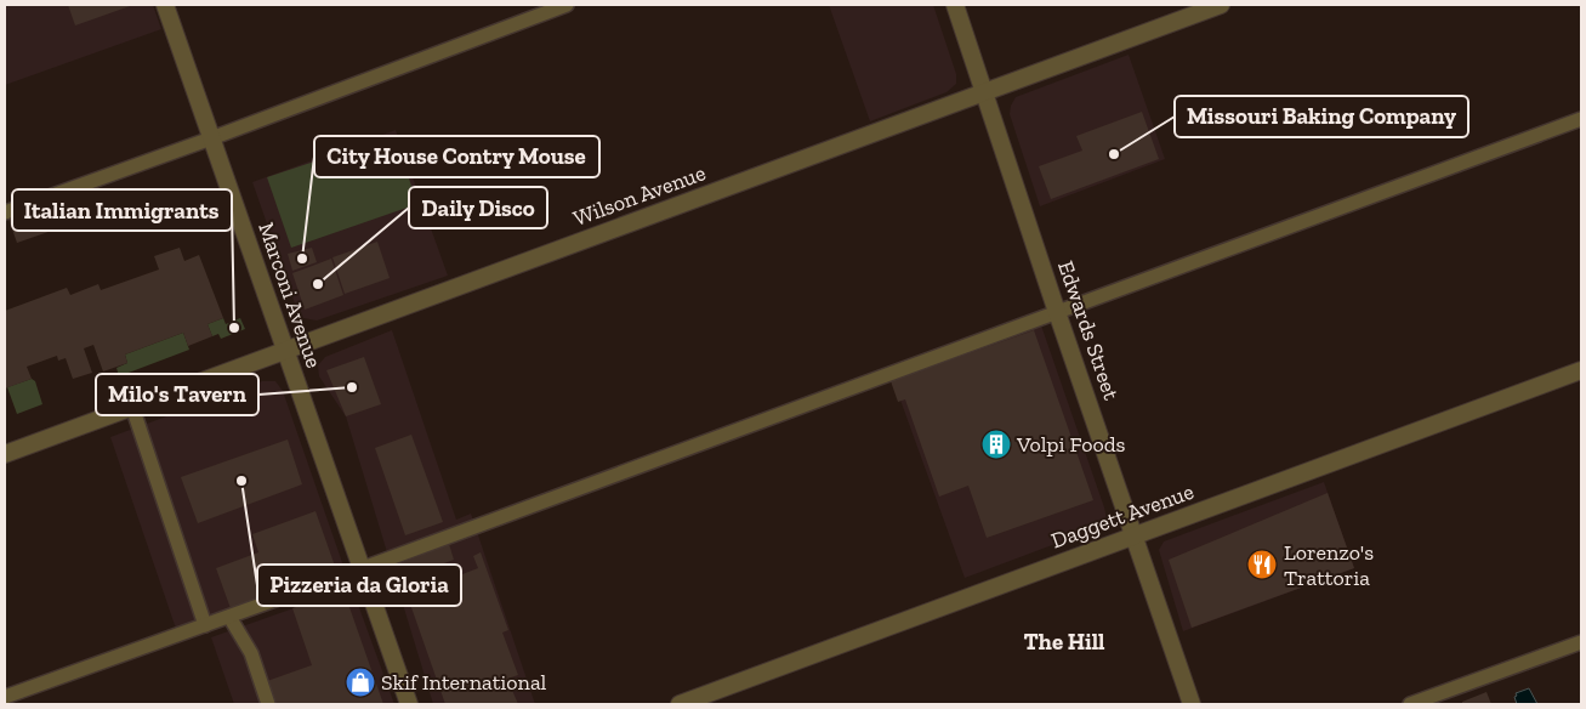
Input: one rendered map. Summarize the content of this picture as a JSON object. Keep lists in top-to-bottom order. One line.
{"streets":{"street":["Wilson Avenue","Marconi Avenue","Edwards Street","Daggett Avenue"]},"crossings":[["Wilson Avenue","Marconi Avenue"],["Wilson Avenue","Edwards Street"],["Edwards Street","Daggett Avenue"]],"districts":["The Hill"],"places":{"other":["Missouri Baking Company","City House Contry Mouse","Daily Disco","Italian Immigrants","Milo's Tavern","Pizzeria da Gloria"],"building":["Volpi Foods"],"restaurant":["Lorenzo's Trattoria"],"shop":["Skif International"]}}
